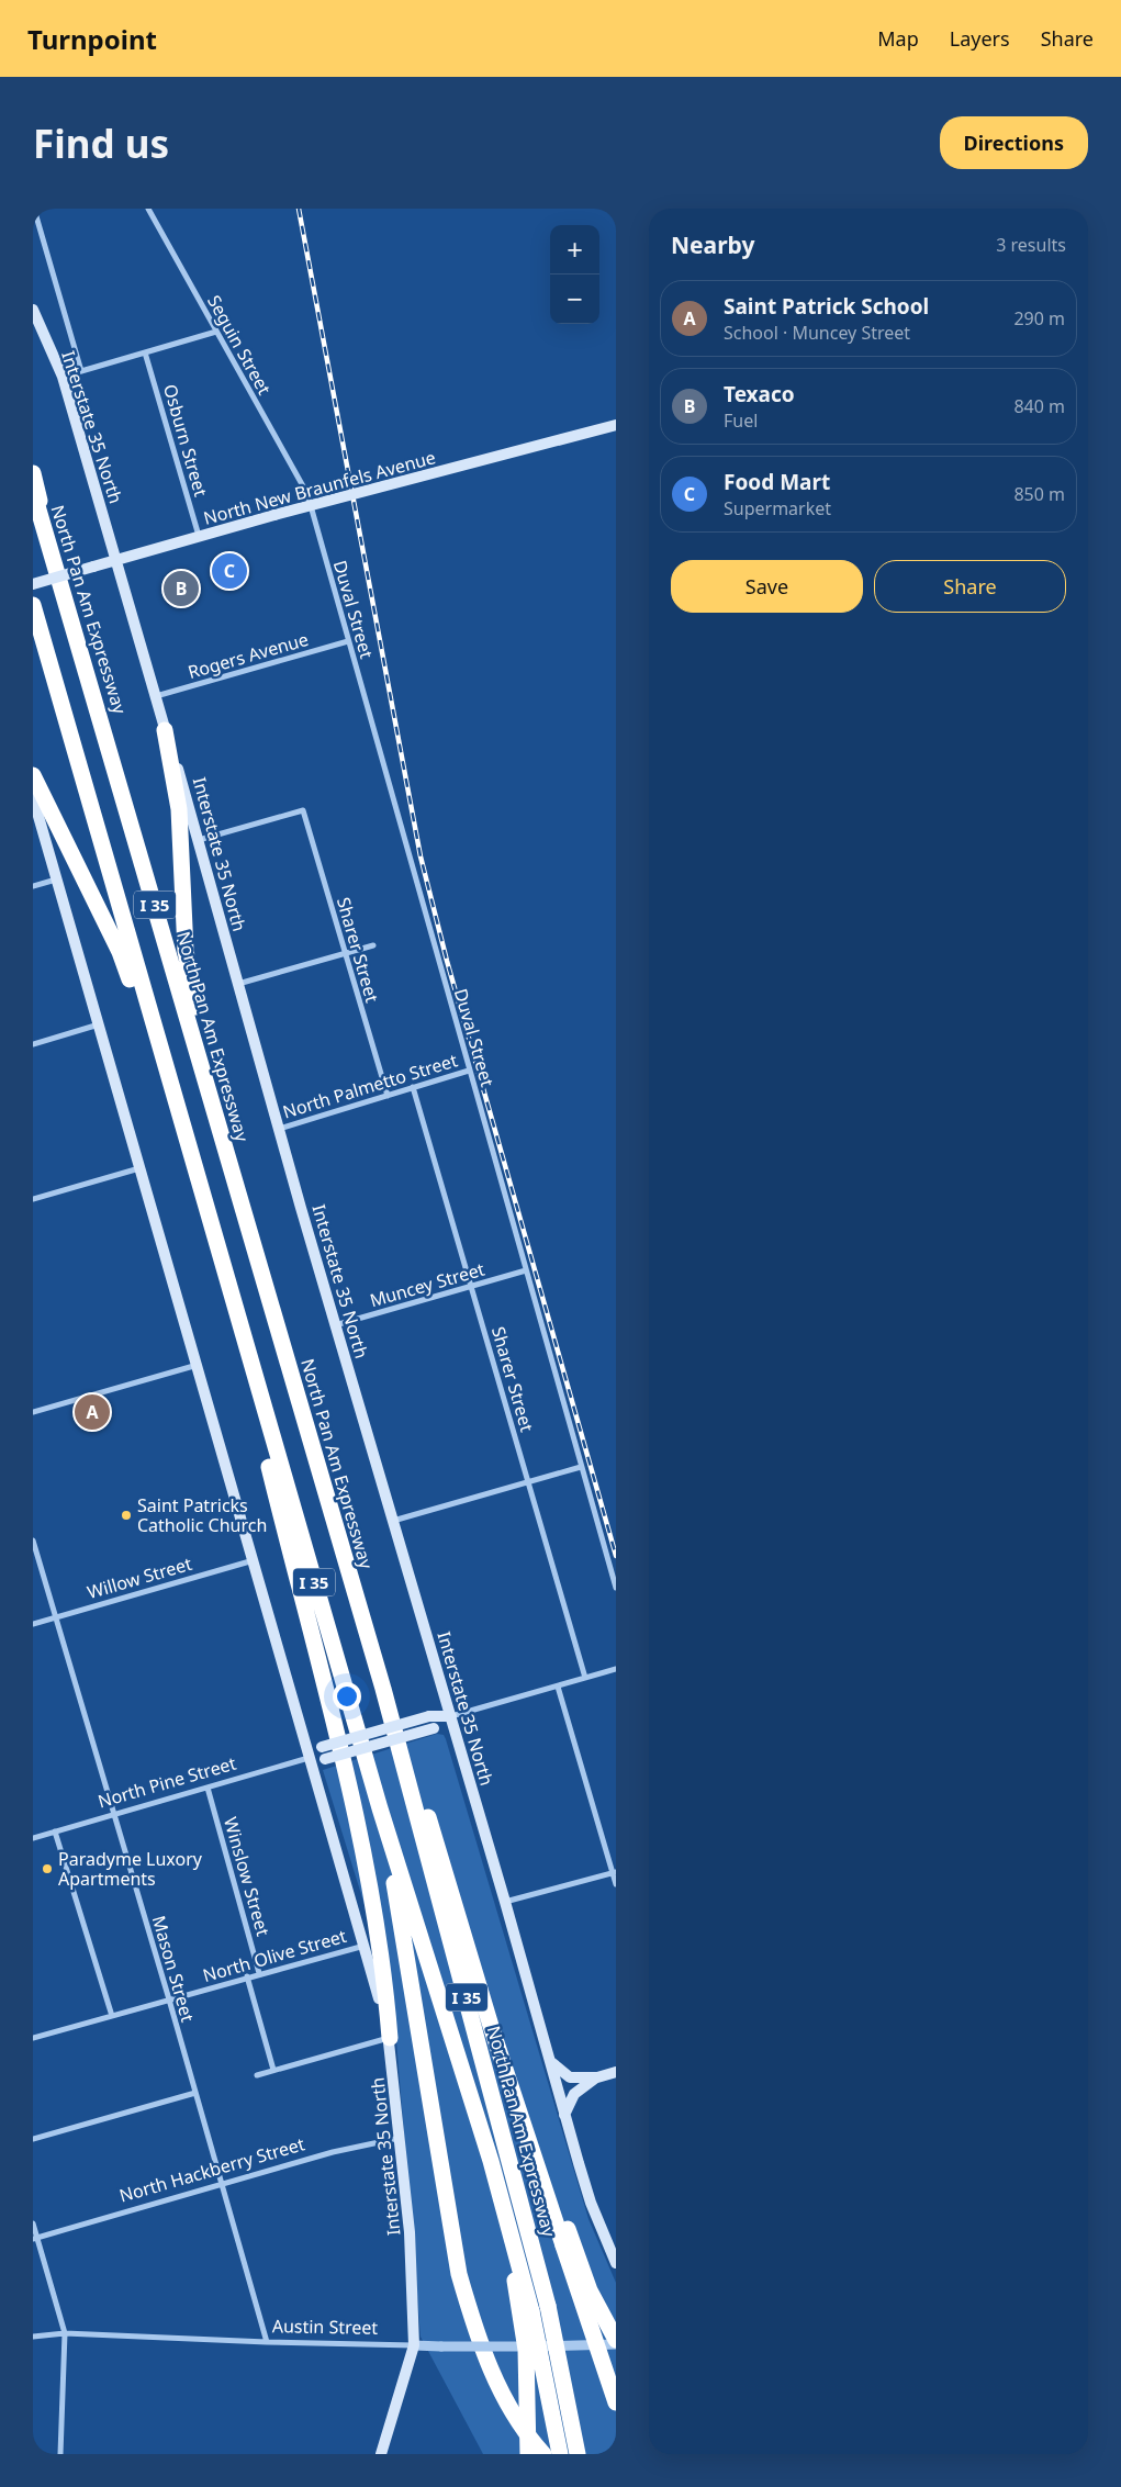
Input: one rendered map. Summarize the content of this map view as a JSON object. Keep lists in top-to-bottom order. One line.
{"streets":{"highway":["North Pan Am Expressway","I 35"],"main road":["Interstate 35 North","North New Braunfels Avenue","North Pine Street"],"street":["Seguin Street","Osburn Street","Duval Street","Rogers Avenue","Sharer Street","North Palmetto Street","Muncey Street","Willow Street","Winslow Street","North Olive Street","Mason Street","North Hackberry Street","Austin Street"]},"crossings":[["Seguin Street","Duval Street"],["Interstate 35 North","North New Braunfels Avenue"],["Interstate 35 North","Rogers Avenue"],["Interstate 35 North","Sharer Street"],["Interstate 35 North","North Palmetto Street"],["Interstate 35 North","Muncey Street"],["Interstate 35 North","Willow Street"],["Interstate 35 North","North Pine Street"],["Interstate 35 North","North Olive Street"],["Interstate 35 North","North Hackberry Street"],["Interstate 35 North","Austin Street"],["Osburn Street","North New Braunfels Avenue"],["Duval Street","Rogers Avenue"],["Duval Street","North Palmetto Street"],["Duval Street","Muncey Street"],["Sharer Street","North Palmetto Street"],["Sharer Street","Muncey Street"],["Sharer Street","North Pine Street"],["Willow Street","Mason Street"],["North Pine Street","Winslow Street"],["North Pine Street","Mason Street"],["Winslow Street","North Olive Street"],["North Olive Street","Mason Street"],["Mason Street","North Hackberry Street"],["Mason Street","Austin Street"]],"places":["Saint Patricks Catholic Church","Paradyme Luxory Apartments"],"page":{"header":"Turnpoint","nav":["Map","Layers","Share"],"buttons":["Directions",["Save","Share"]],"title":"Find us","heading":["Nearby","3 results"],"map_buttons":["+","−"],"list":[{"mark":"A","name":"Saint Patrick School","note":"School · Muncey Street","value":"290 m"},{"mark":"B","name":"Texaco","note":"Fuel","value":"840 m"},{"mark":"C","name":"Food Mart","note":"Supermarket","value":"850 m"}],"pins":["C","B","A"]}}
